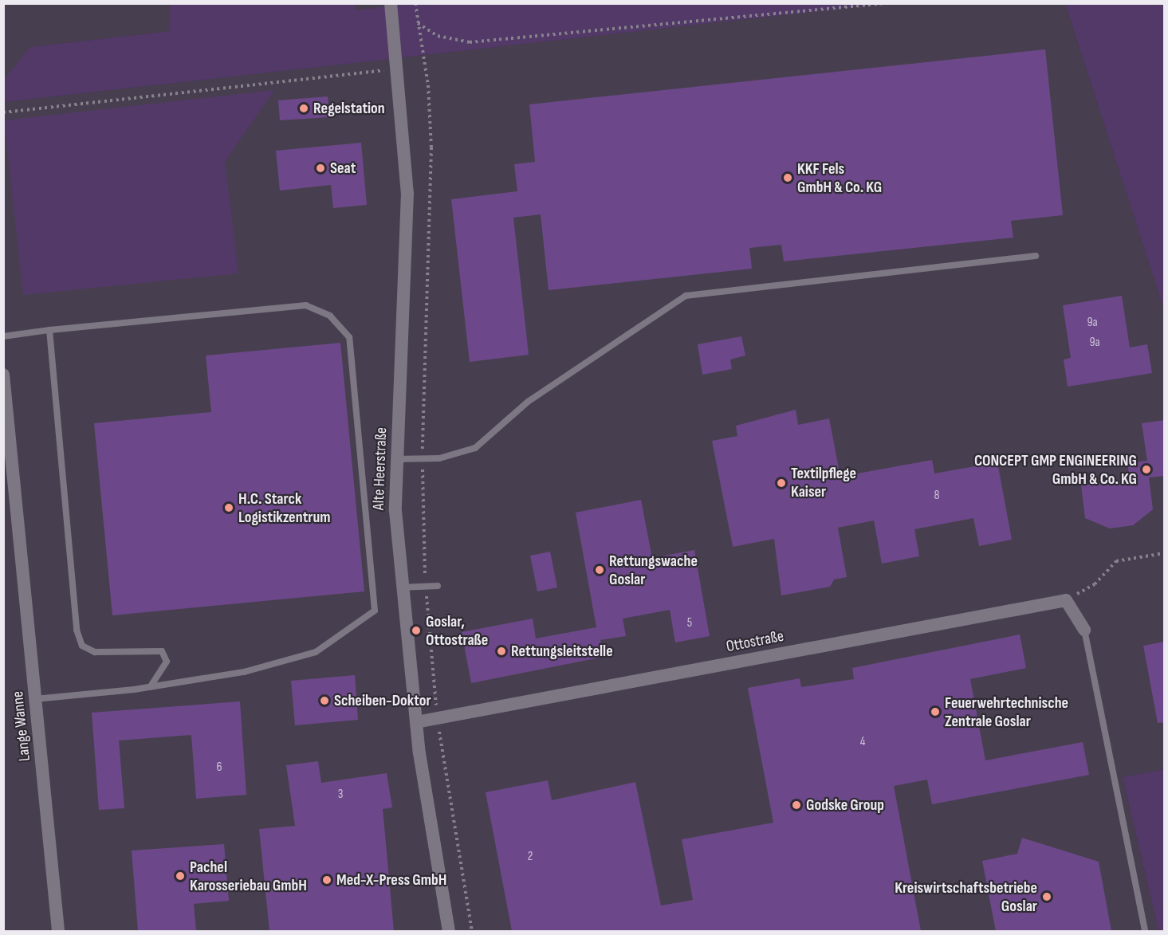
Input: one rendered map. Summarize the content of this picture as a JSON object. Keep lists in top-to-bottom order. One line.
{"streets":{"street":["Alte Heerstraße","Ottostraße","Lange Wanne"]},"crossings":[["Alte Heerstraße","Ottostraße"]],"places":["Regelstation","Seat","KKF Fels GmbH & Co. KG","CONCEPT GMP ENGINEERING GmbH & Co. KG","Textilpflege Kaiser","H.C. Starck Logistikzentrum","Rettungswache Goslar","Goslar, Ottostraße","Rettungsleitstelle","Scheiben-Doktor","Feuerwehrtechnische Zentrale Goslar","Godske Group","Pachel Karosseriebau GmbH","Med-X-Press GmbH","Kreiswirtschaftsbetriebe Goslar"],"house_numbers":["9a","9a","8","5","4","6","3","2"]}
